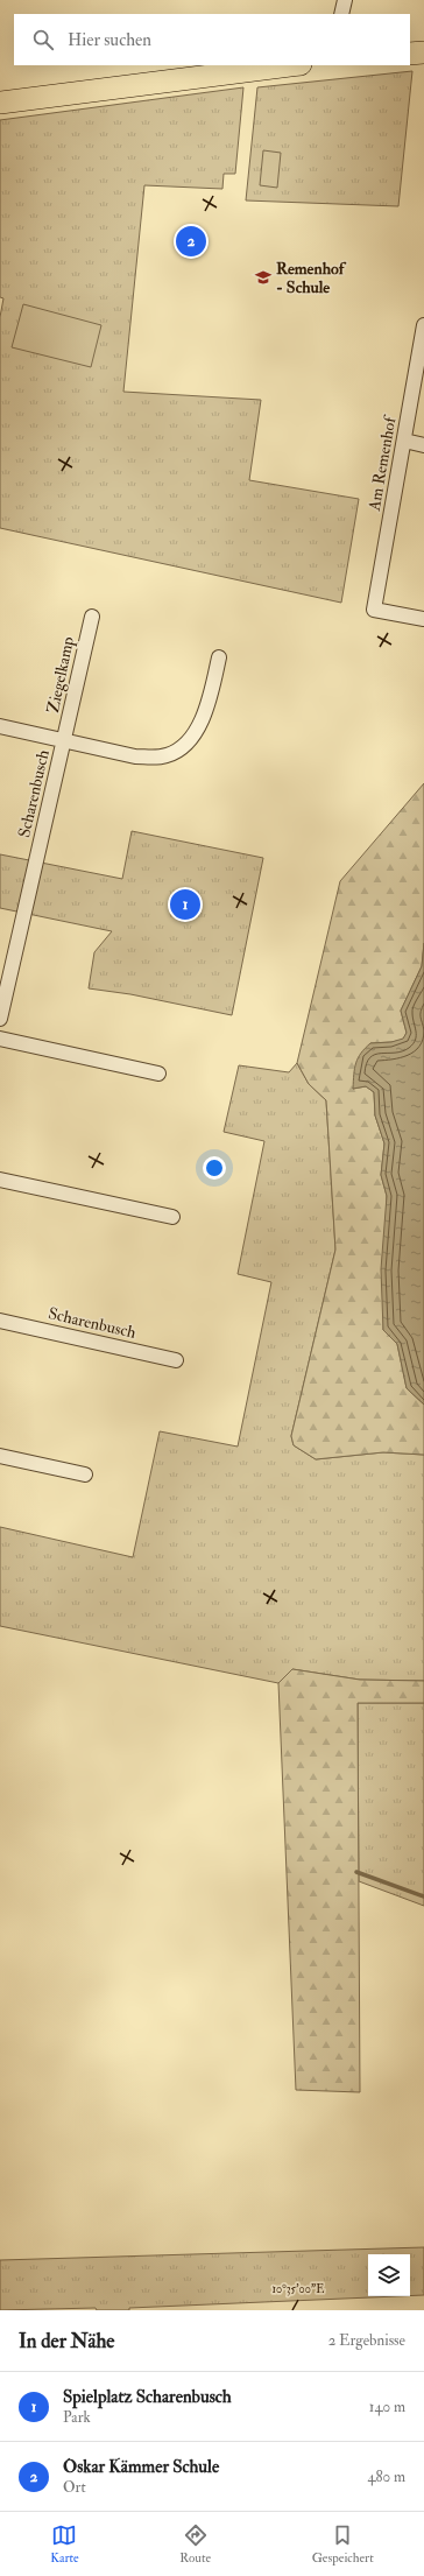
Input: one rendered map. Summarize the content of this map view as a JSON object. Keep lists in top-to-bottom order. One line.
{"streets":{"street":["Am Remenhof","Ziegelkamp","Scharenbusch"]},"crossings":[["Ziegelkamp","Scharenbusch"]],"places":{"school or university":["Remenhof - Schule"]},"page":{"search":"Hier suchen","pins":["2","1"],"heading":["In der Nähe","2 Ergebnisse"],"list":[{"mark":"1","name":"Spielplatz Scharenbusch","note":"Park","value":"140 m"},{"mark":"2","name":"Oskar Kämmer Schule","note":"Ort","value":"480 m"}],"nav":["Karte","Route","Gespeichert"]},"coordinates":["10°35'00\"E"]}
